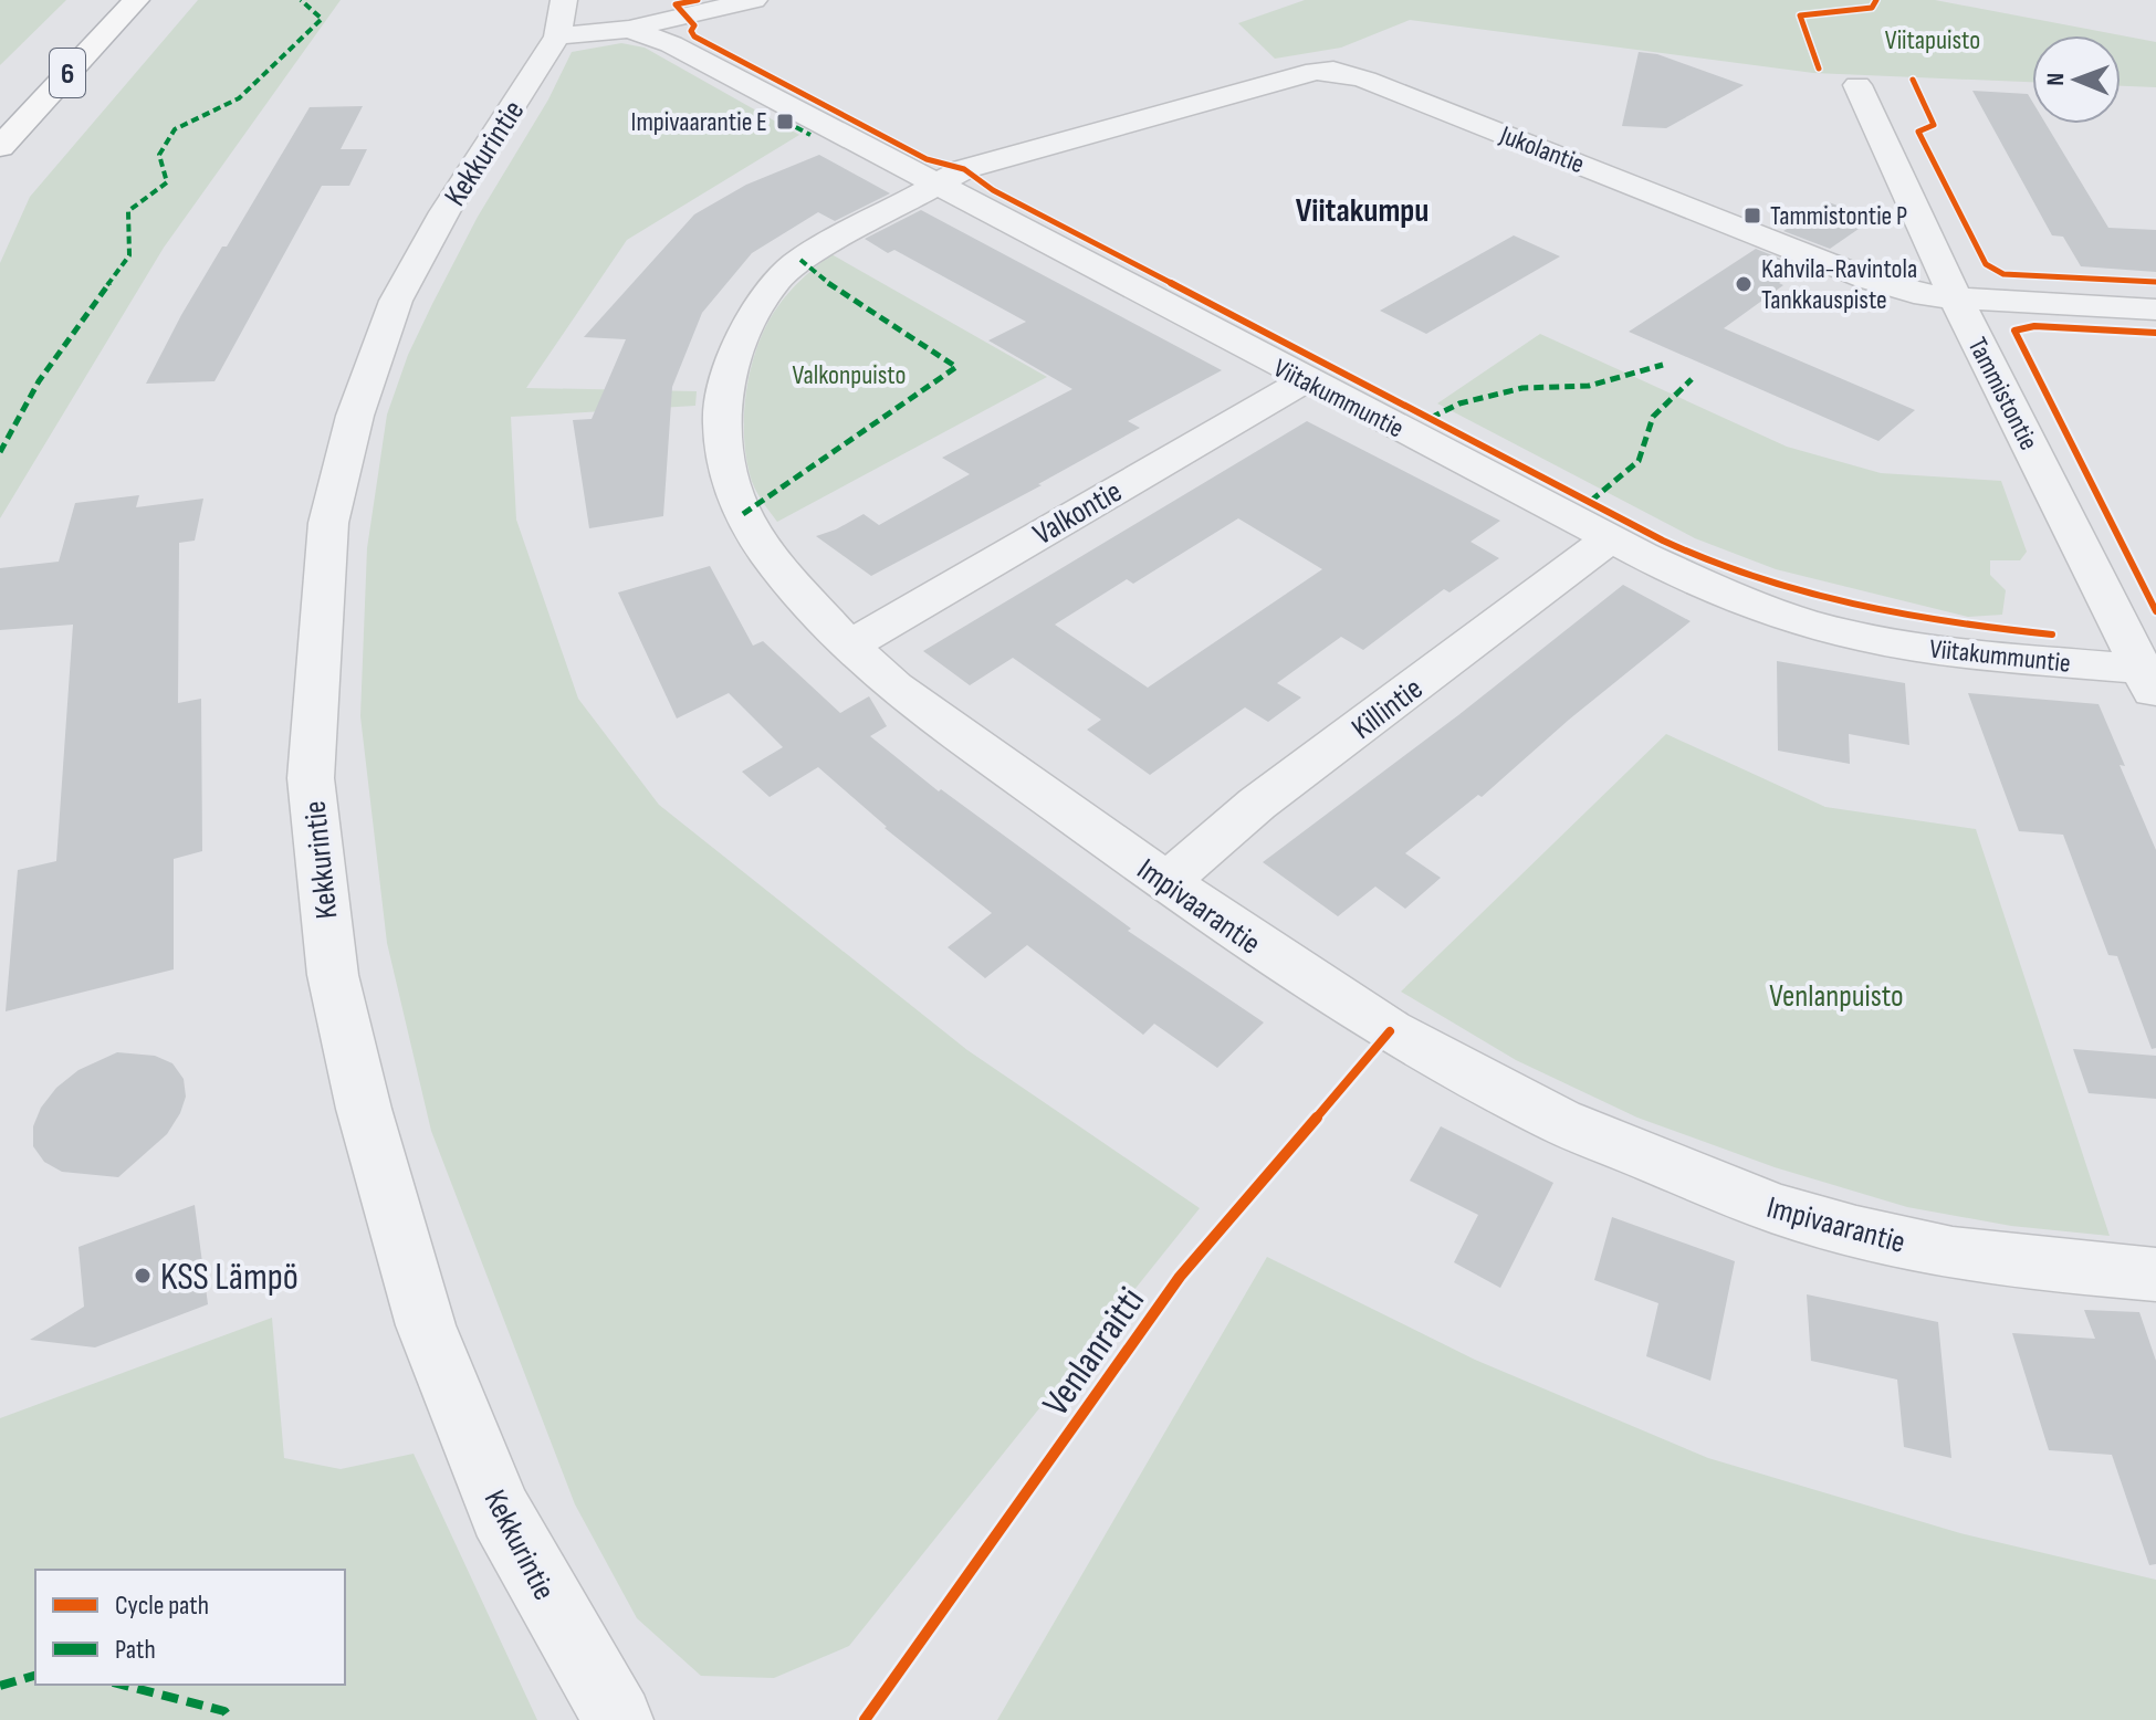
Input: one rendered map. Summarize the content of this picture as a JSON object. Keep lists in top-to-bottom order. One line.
{"streets":{"highway":["6"],"street":["Jukolantie","Kekkurintie","Tammistontie","Viitakummuntie","Valkontie","Killintie","Impivaarantie"],"cycle path":["Venlanraitti"]},"crossings":[["Jukolantie","Tammistontie"],["Jukolantie","Viitakummuntie"],["Jukolantie","Impivaarantie"],["Kekkurintie","Viitakummuntie"],["Tammistontie","Viitakummuntie"],["Viitakummuntie","Valkontie"],["Viitakummuntie","Killintie"],["Viitakummuntie","Impivaarantie"],["Valkontie","Impivaarantie"],["Killintie","Impivaarantie"]],"districts":["Viitakumpu"],"parks":["Viitapuisto","Valkonpuisto","Venlanpuisto"],"places":{"transit":["Impivaarantie E","Tammistontie P"],"other":["Kahvila-Ravintola Tankkauspiste","KSS Lämpö"]},"legend":["Cycle path","Path"],"north":"left"}
